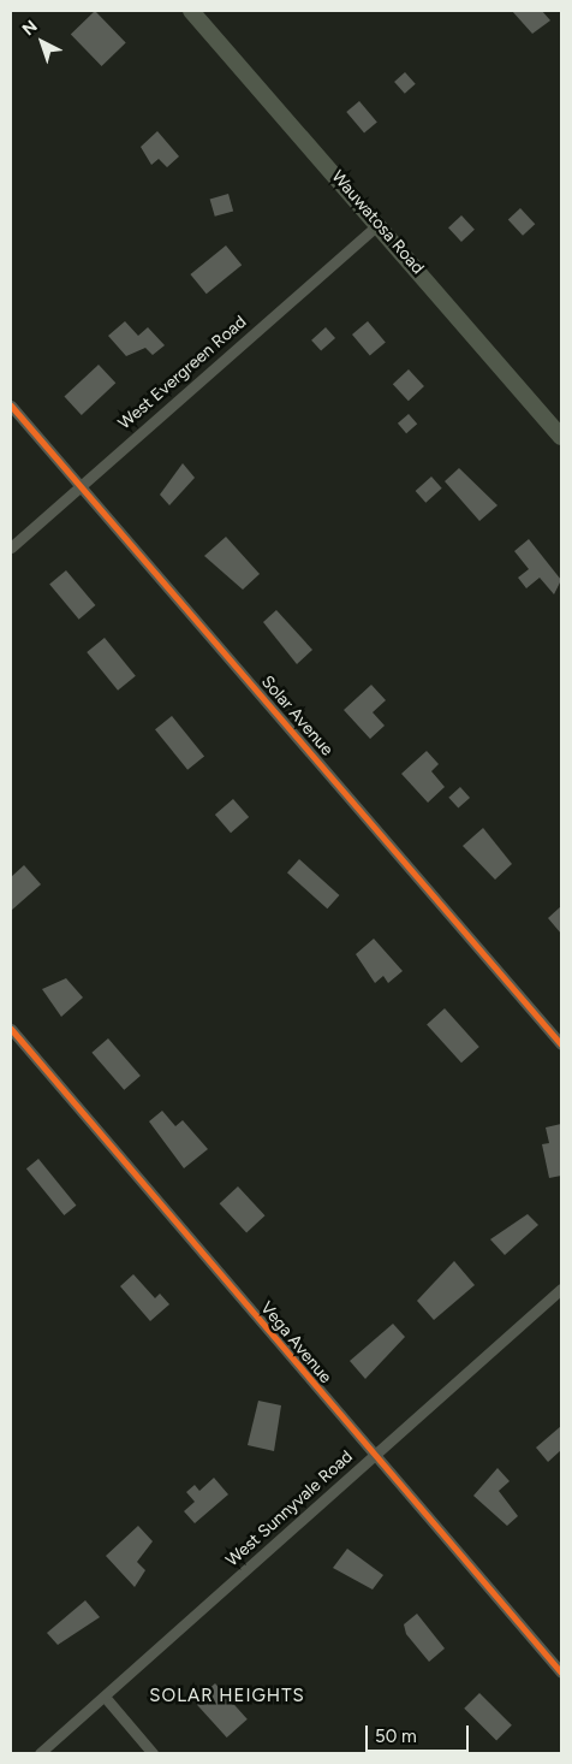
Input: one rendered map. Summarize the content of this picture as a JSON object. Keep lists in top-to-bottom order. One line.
{"streets":{"main road":["Wauwatosa Road"],"street":["West Evergreen Road","Solar Avenue","Vega Avenue","West Sunnyvale Road"]},"crossings":[["Wauwatosa Road","West Evergreen Road"],["West Evergreen Road","Solar Avenue"],["Vega Avenue","West Sunnyvale Road"]],"districts":["SOLAR HEIGHTS"],"scale_bar":"50 m","north":"top left"}
